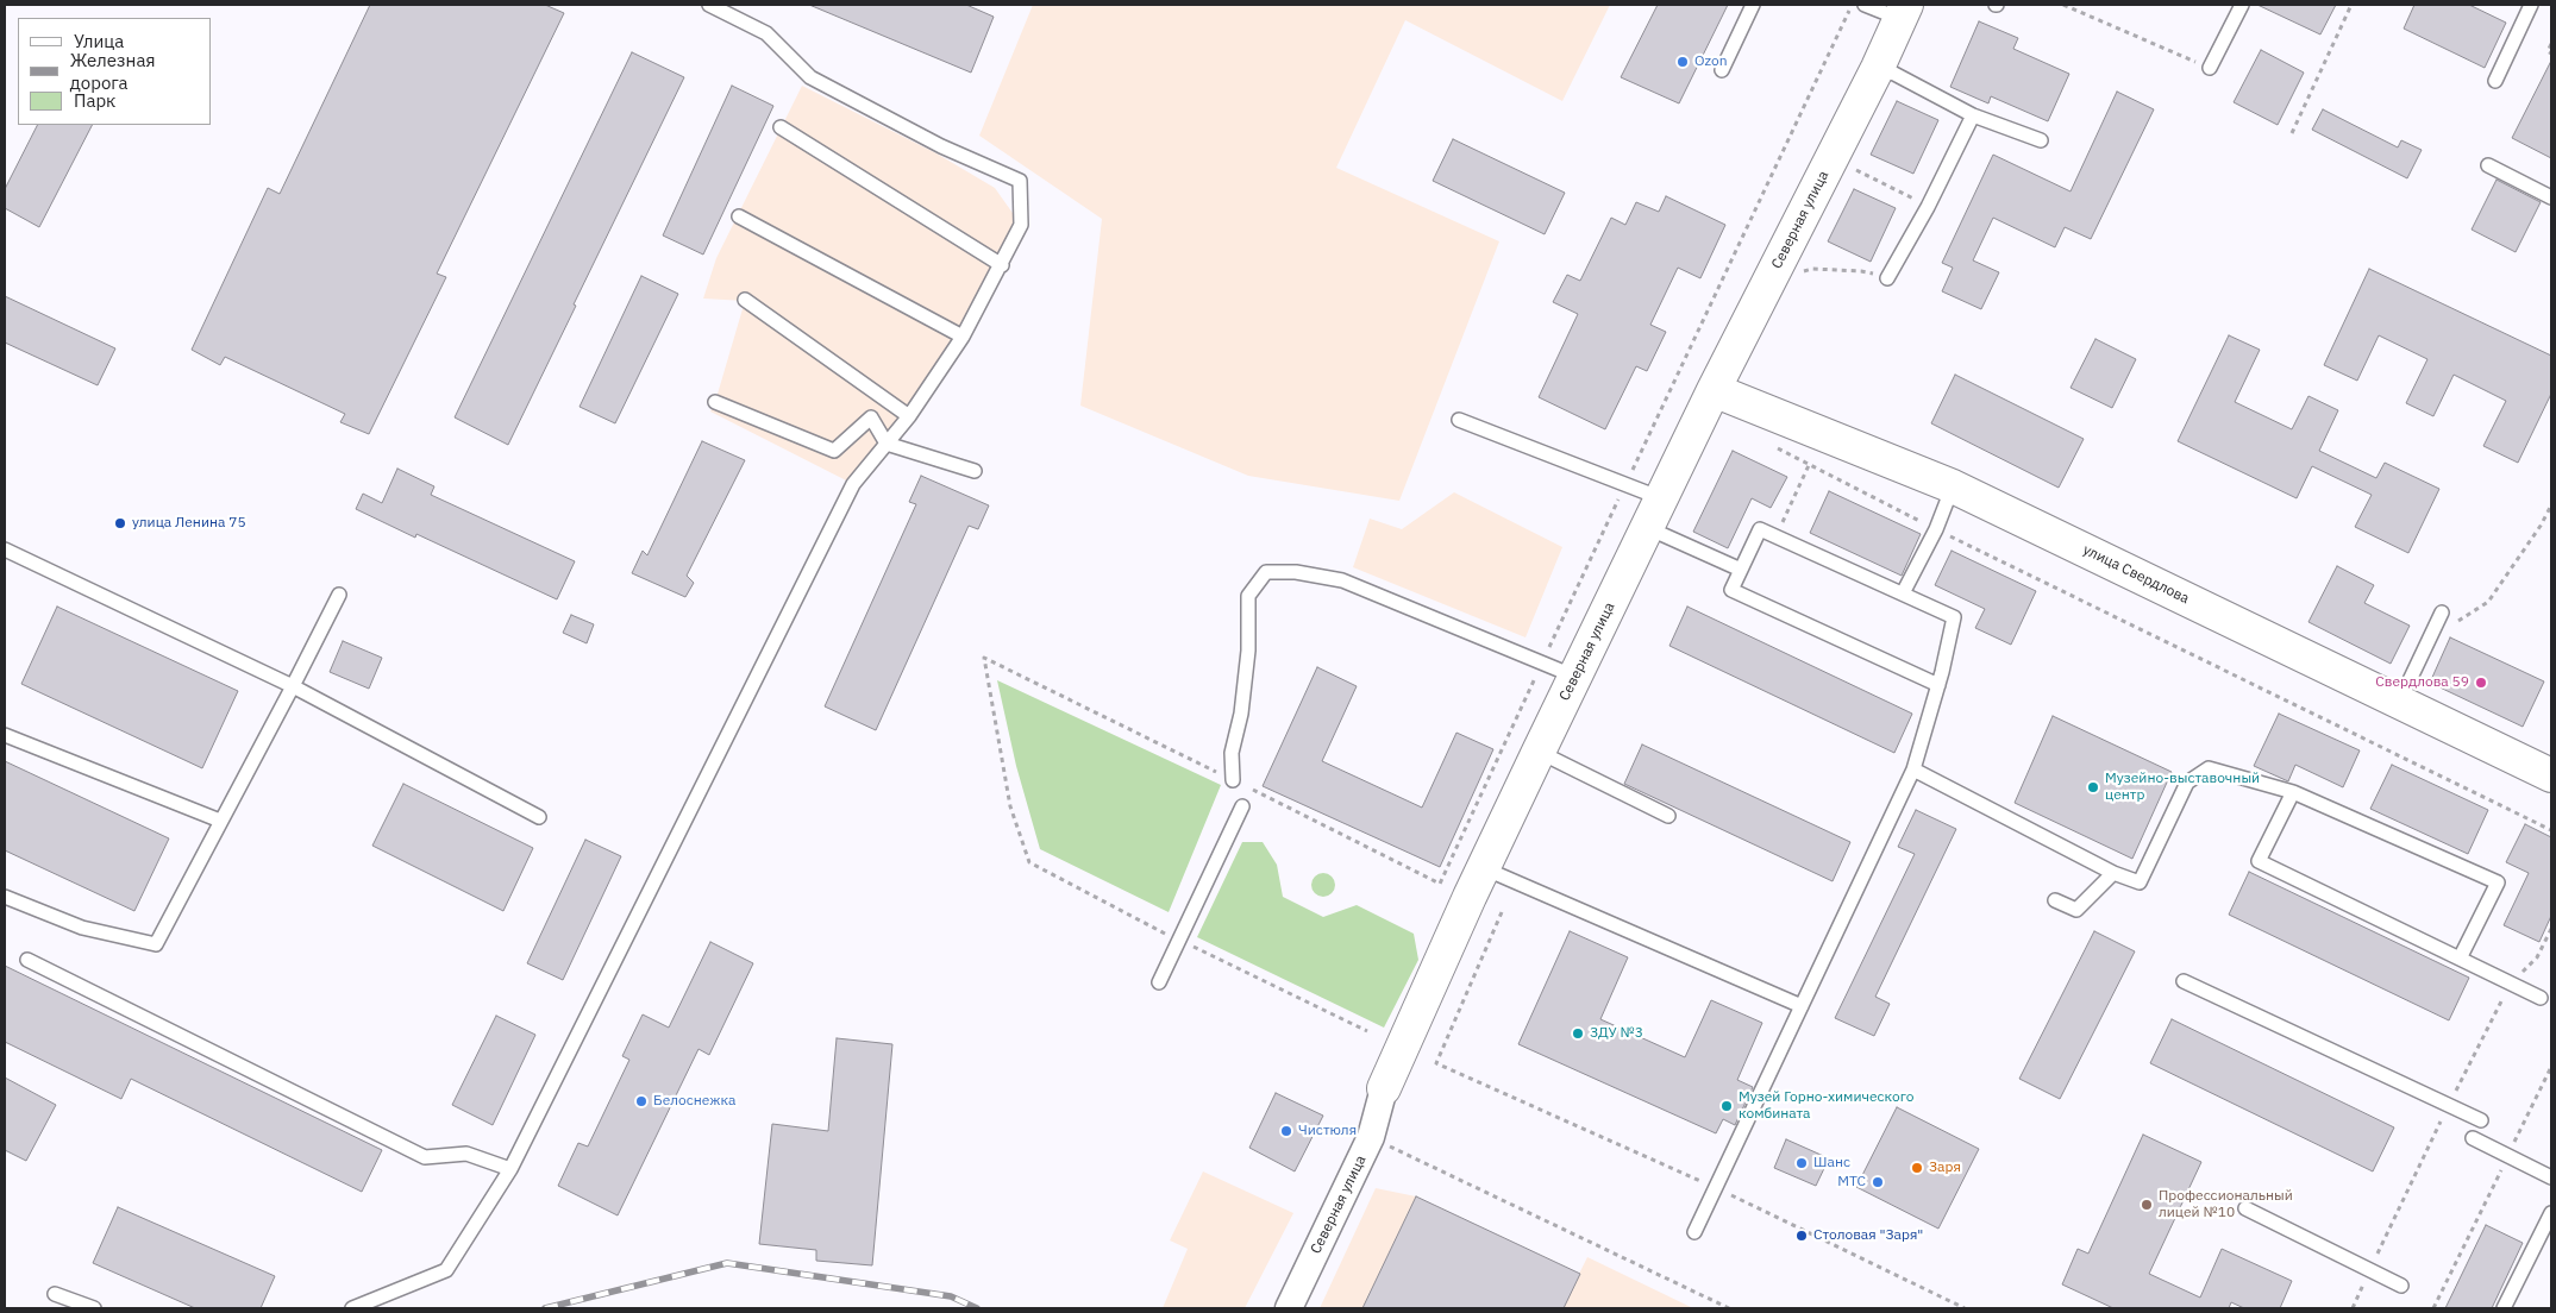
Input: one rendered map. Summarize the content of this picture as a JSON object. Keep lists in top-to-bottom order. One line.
{"streets":{"street":["Северная улица","улица Свердлова"]},"crossings":[["Северная улица","улица Свердлова"]],"places":["Ozon","улица Ленина 75","Свердлова 59","Музейно-выставочный центр","ЗДУ №3","Белоснежка","Музей Горно-химического комбината","Чистюля","Шанс","Заря","МТС","Профессиональный лицей №10","Столовая \"Заря\""],"legend":["Улица","Железная дорога","Парк"]}
